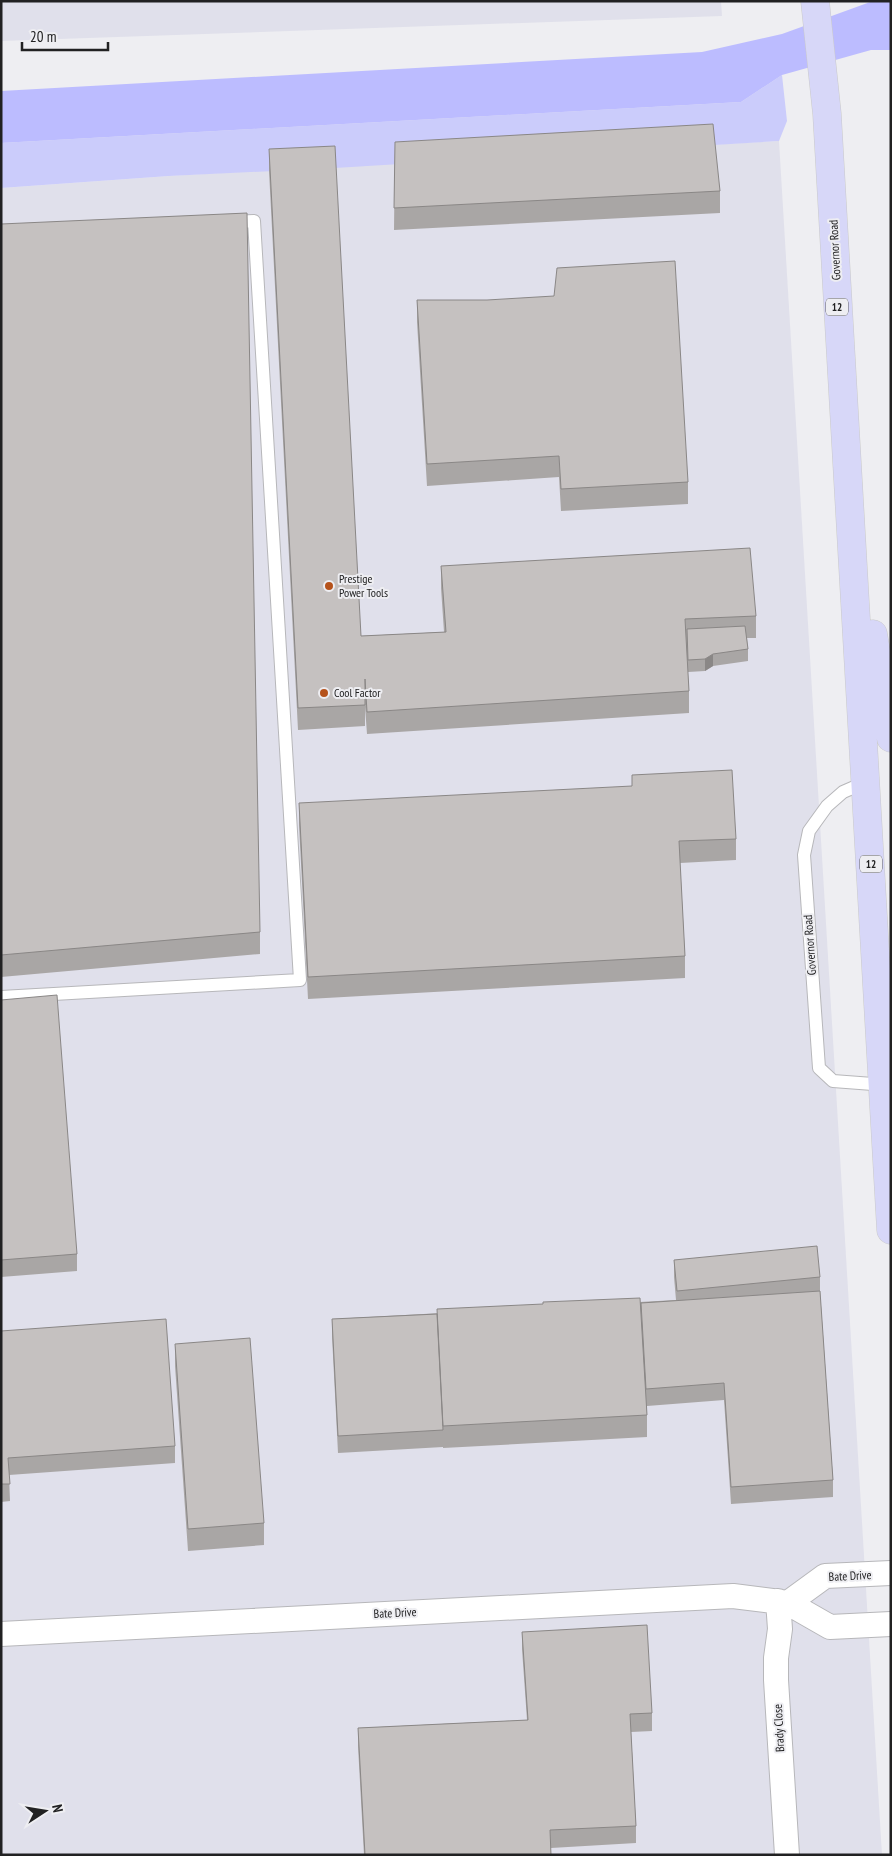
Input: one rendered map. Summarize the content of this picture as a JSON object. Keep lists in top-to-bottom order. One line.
{"streets":{"main road":["Governor Road","12"],"street":["Bate Drive","Brady Close"]},"crossings":[["Bate Drive","Brady Close"]],"places":["Prestige Power Tools","Cool Factor"],"scale_bar":"20 m","north":"right"}
